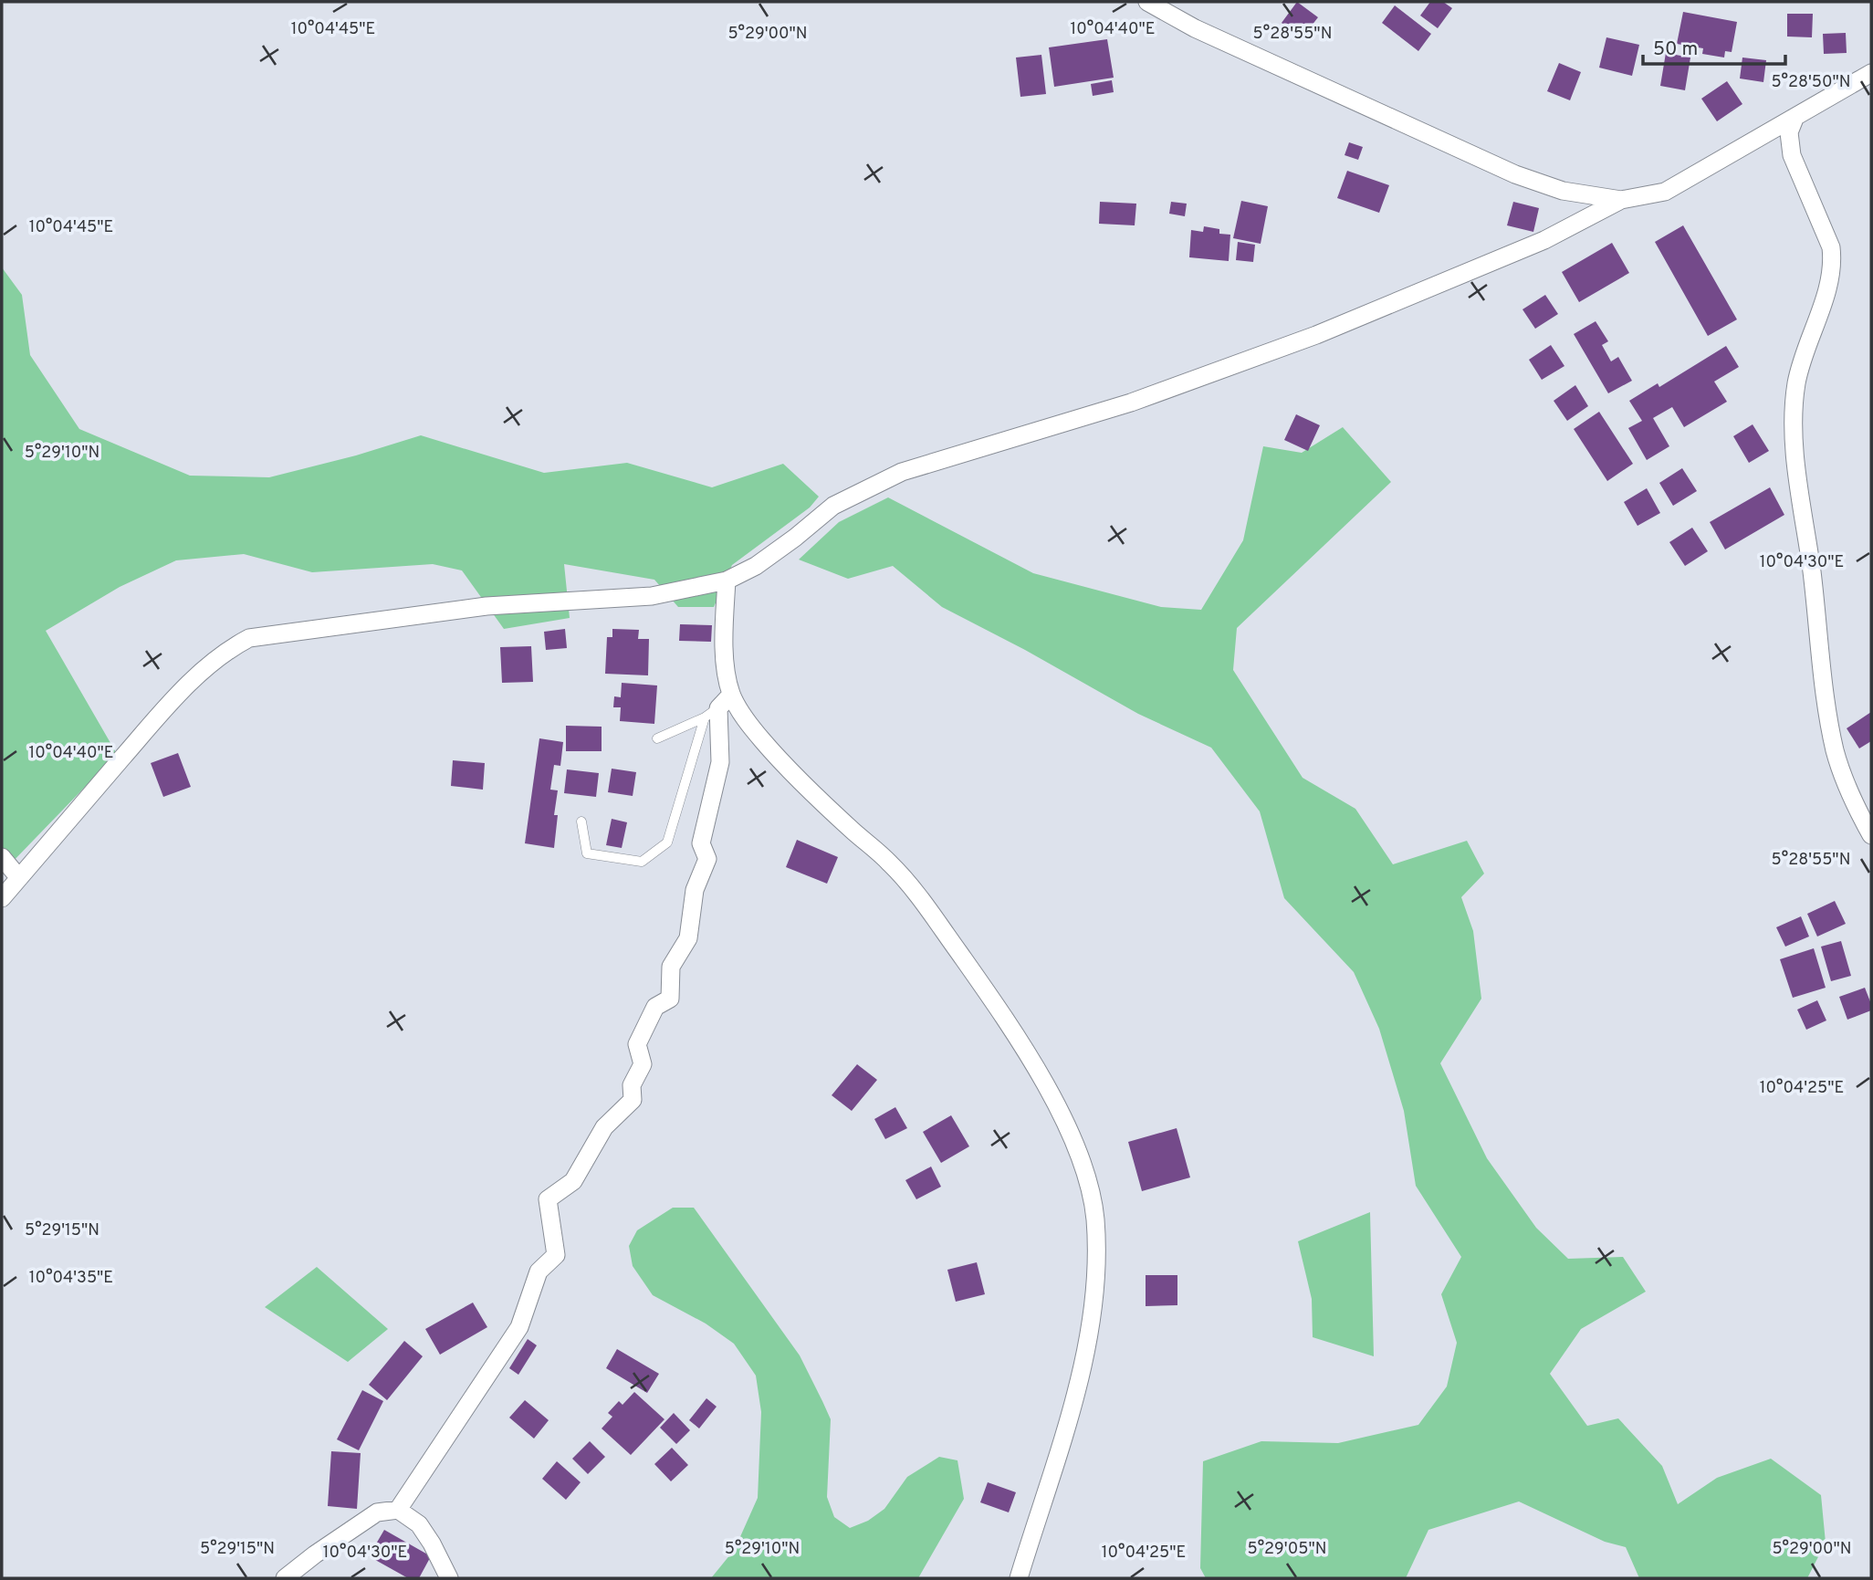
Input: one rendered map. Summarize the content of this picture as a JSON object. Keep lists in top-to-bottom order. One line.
{"scale_bar":"50 m","coordinates":["10°04'45\"E","10°04'40\"E","5°29'00\"N","5°28'55\"N","5°28'50\"N","5°29'10\"N","10°04'30\"E","10°04'25\"E","5°29'15\"N","10°04'35\"E","5°29'05\"N"]}
